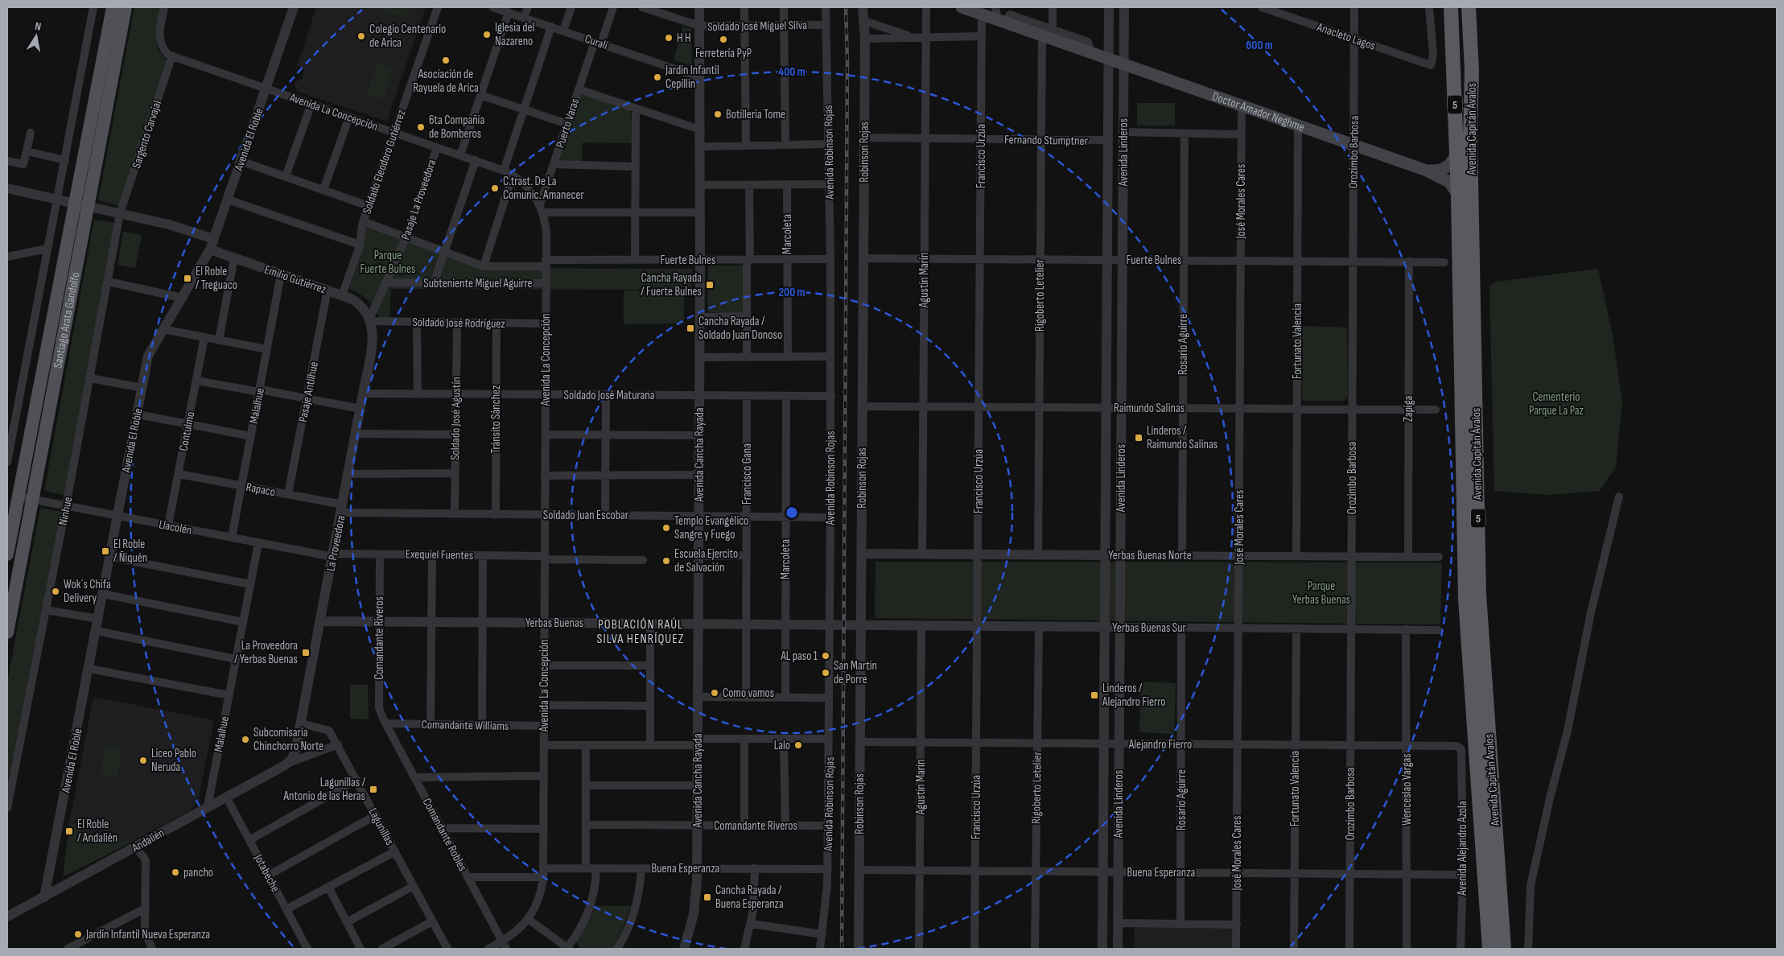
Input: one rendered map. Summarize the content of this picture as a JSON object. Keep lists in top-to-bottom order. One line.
{"streets":{"highway":["5","Avenida Capitán Ávalos"],"main road":["Doctor Amador Neghme","Santiago Arata Gandolfo"],"street":["Soldado José Miguel Silva","Anacleto Lagos","Curalí","Avenida La Concepción","Puerto Varas","Sargento Carvajal","Avenida El Roble","Fernando Stumptner","Avenida Robinson Rojas","Robinson Rojas","Avenida Linderos","Orozimbo Barbosa","Francisco Urzúa","Soldado Eleodoro Gutiérrez","Pasaje La Proveedora","José Morales Cares","Marcoleta","Fuerte Bulnes","Emilio Gutiérrez","Agustín Marín","Subteniente Miguel Aguirre","Rigoberto Letelier","Soldado José Rodríguez","Fortunato Valencia","Rosario Aguirre","Pasaje Antilhue","Soldado José Maturana","Malalhue","Raimundo Salinas","Zapiga","Soldado José Agustín","Tránsito Sánchez","Contulmo","Avenida Cancha Rayada","Francisco Gana","Rapaco","Ninhue","Soldado Juan Escobar","Llacolén","La Proveedora","Exequiel Fuentes","Yerbas Buenas Norte","Yerbas Buenas","Yerbas Buenas Sur","Comandante Riveros","Comandante Williams","Alejandro Fierro","Wenceslao Vargas","Lagunillas","Comandante Robles","Andalién","Avenida Alejandro Azola","Buena Esperanza","Jotabeche"]},"crossings":[["Soldado José Miguel Silva","Avenida Robinson Rojas"],["Soldado José Miguel Silva","Avenida Cancha Rayada"],["Anacleto Lagos","Orozimbo Barbosa"],["Curalí","Puerto Varas"],["Curalí","Avenida Cancha Rayada"],["Doctor Amador Neghme","Avenida Capitán Ávalos"],["Doctor Amador Neghme","Avenida Linderos"],["Doctor Amador Neghme","Orozimbo Barbosa"],["Doctor Amador Neghme","Francisco Urzúa"],["Doctor Amador Neghme","José Morales Cares"],["Doctor Amador Neghme","Rigoberto Letelier"],["Doctor Amador Neghme","Fortunato Valencia"],["Avenida La Concepción","Puerto Varas"],["Avenida La Concepción","Sargento Carvajal"],["Avenida La Concepción","Avenida El Roble"],["Avenida La Concepción","Soldado Eleodoro Gutiérrez"],["Avenida La Concepción","Pasaje La Proveedora"],["Avenida La Concepción","Fuerte Bulnes"],["Avenida La Concepción","Subteniente Miguel Aguirre"],["Avenida La Concepción","Soldado José Rodríguez"],["Avenida La Concepción","Soldado José Maturana"],["Avenida La Concepción","Soldado Juan Escobar"],["Avenida La Concepción","Exequiel Fuentes"],["Avenida La Concepción","Yerbas Buenas"],["Avenida La Concepción","Comandante Williams"],["Avenida La Concepción","Comandante Robles"],["Avenida La Concepción","Buena Esperanza"],["Sargento Carvajal","Ninhue"],["Avenida El Roble","Emilio Gutiérrez"],["Avenida El Roble","Llacolén"],["Avenida El Roble","Andalién"],["Fernando Stumptner","Robinson Rojas"],["Fernando Stumptner","Avenida Linderos"],["Fernando Stumptner","Francisco Urzúa"],["Fernando Stumptner","Agustín Marín"],["Fernando Stumptner","Rigoberto Letelier"],["Avenida Robinson Rojas","Fuerte Bulnes"],["Avenida Robinson Rojas","Soldado José Maturana"],["Avenida Robinson Rojas","Soldado Juan Escobar"],["Avenida Robinson Rojas","Yerbas Buenas"],["Avenida Robinson Rojas","Comandante Riveros"],["Avenida Robinson Rojas","Buena Esperanza"],["Robinson Rojas","Fuerte Bulnes"],["Robinson Rojas","Raimundo Salinas"],["Robinson Rojas","Yerbas Buenas Norte"],["Robinson Rojas","Yerbas Buenas"],["Robinson Rojas","Yerbas Buenas Sur"],["Robinson Rojas","Alejandro Fierro"],["Robinson Rojas","Buena Esperanza"],["Avenida Linderos","Fuerte Bulnes"],["Avenida Linderos","Raimundo Salinas"],["Avenida Linderos","Yerbas Buenas Norte"],["Avenida Linderos","Yerbas Buenas Sur"],["Avenida Linderos","Alejandro Fierro"],["Avenida Linderos","Buena Esperanza"],["Orozimbo Barbosa","Fuerte Bulnes"],["Orozimbo Barbosa","Raimundo Salinas"],["Orozimbo Barbosa","Yerbas Buenas Norte"],["Orozimbo Barbosa","Yerbas Buenas Sur"],["Orozimbo Barbosa","Alejandro Fierro"],["Orozimbo Barbosa","Buena Esperanza"],["Francisco Urzúa","Fuerte Bulnes"],["Francisco Urzúa","Raimundo Salinas"],["Francisco Urzúa","Yerbas Buenas Norte"],["Francisco Urzúa","Yerbas Buenas Sur"],["Francisco Urzúa","Alejandro Fierro"],["Francisco Urzúa","Buena Esperanza"],["Soldado Eleodoro Gutiérrez","Emilio Gutiérrez"],["Soldado Eleodoro Gutiérrez","Subteniente Miguel Aguirre"],["Pasaje La Proveedora","Emilio Gutiérrez"],["Pasaje La Proveedora","Subteniente Miguel Aguirre"],["Pasaje La Proveedora","Soldado José Rodríguez"],["Pasaje La Proveedora","La Proveedora"],["José Morales Cares","Fuerte Bulnes"],["José Morales Cares","Raimundo Salinas"],["José Morales Cares","Yerbas Buenas Norte"],["José Morales Cares","Yerbas Buenas Sur"],["José Morales Cares","Alejandro Fierro"],["José Morales Cares","Buena Esperanza"],["Marcoleta","Fuerte Bulnes"],["Marcoleta","Soldado José Maturana"],["Marcoleta","Soldado Juan Escobar"],["Marcoleta","Yerbas Buenas"],["Fuerte Bulnes","Agustín Marín"],["Fuerte Bulnes","Subteniente Miguel Aguirre"],["Fuerte Bulnes","Rigoberto Letelier"],["Fuerte Bulnes","Fortunato Valencia"],["Fuerte Bulnes","Rosario Aguirre"],["Fuerte Bulnes","Zapiga"],["Fuerte Bulnes","Avenida Cancha Rayada"],["Emilio Gutiérrez","Soldado José Rodríguez"],["Emilio Gutiérrez","Pasaje Antilhue"],["Emilio Gutiérrez","Malalhue"],["Emilio Gutiérrez","La Proveedora"],["Agustín Marín","Raimundo Salinas"],["Agustín Marín","Yerbas Buenas Norte"],["Agustín Marín","Yerbas Buenas Sur"],["Agustín Marín","Alejandro Fierro"],["Agustín Marín","Buena Esperanza"],["Rigoberto Letelier","Raimundo Salinas"],["Rigoberto Letelier","Yerbas Buenas Norte"],["Rigoberto Letelier","Yerbas Buenas Sur"],["Rigoberto Letelier","Alejandro Fierro"],["Rigoberto Letelier","Buena Esperanza"],["Santiago Arata Gandolfo","Llacolén"],["Soldado José Rodríguez","Soldado José Agustín"],["Soldado José Rodríguez","Tránsito Sánchez"],["Soldado José Rodríguez","La Proveedora"],["Fortunato Valencia","Raimundo Salinas"],["Fortunato Valencia","Yerbas Buenas Norte"],["Fortunato Valencia","Yerbas Buenas Sur"],["Fortunato Valencia","Alejandro Fierro"],["Fortunato Valencia","Buena Esperanza"],["Rosario Aguirre","Raimundo Salinas"],["Rosario Aguirre","Yerbas Buenas Norte"],["Rosario Aguirre","Yerbas Buenas Sur"],["Rosario Aguirre","Alejandro Fierro"],["Rosario Aguirre","Buena Esperanza"],["Pasaje Antilhue","Rapaco"],["Soldado José Maturana","Soldado José Agustín"],["Soldado José Maturana","Tránsito Sánchez"],["Soldado José Maturana","Avenida Cancha Rayada"],["Soldado José Maturana","Francisco Gana"],["Soldado José Maturana","La Proveedora"],["Malalhue","Rapaco"],["Malalhue","Llacolén"],["Malalhue","Andalién"],["Raimundo Salinas","Zapiga"],["Zapiga","Yerbas Buenas Norte"],["Soldado José Agustín","Soldado Juan Escobar"],["Tránsito Sánchez","Soldado Juan Escobar"],["Contulmo","Rapaco"],["Contulmo","Llacolén"],["Avenida Cancha Rayada","Soldado Juan Escobar"],["Avenida Cancha Rayada","Yerbas Buenas"],["Avenida Cancha Rayada","Comandante Riveros"],["Avenida Cancha Rayada","Buena Esperanza"],["Francisco Gana","Soldado Juan Escobar"],["Francisco Gana","Yerbas Buenas"],["Rapaco","Soldado Juan Escobar"],["Rapaco","La Proveedora"],["Ninhue","Llacolén"],["Soldado Juan Escobar","La Proveedora"],["Llacolén","La Proveedora"],["Llacolén","Exequiel Fuentes"],["La Proveedora","Exequiel Fuentes"],["La Proveedora","Yerbas Buenas"],["La Proveedora","Lagunillas"],["La Proveedora","Andalién"],["Exequiel Fuentes","Comandante Riveros"],["Yerbas Buenas","Yerbas Buenas Sur"],["Yerbas Buenas","Comandante Riveros"],["Yerbas Buenas Sur","Wenceslao Vargas"],["Comandante Riveros","Comandante Williams"],["Comandante Riveros","Comandante Robles"],["Comandante Williams","Comandante Robles"],["Alejandro Fierro","Wenceslao Vargas"],["Alejandro Fierro","Avenida Alejandro Azola"],["Wenceslao Vargas","Buena Esperanza"],["Andalién","Jotabeche"],["Avenida Alejandro Azola","Buena Esperanza"]],"districts":["POBLACIÓN RAÚL SILVA HENRÍQUEZ"],"parks":["Parque Fuerte Bulnes","Cementerio Parque La Paz","Parque Yerbas Buenas"],"places":{"other":["Iglesia del Nazareno","Colegio Centenario de Arica","H H","Ferretería PyP","Asociación de Rayuela de Arica","Jardin Infantil Cepillin","Botillería Tome","6ta Compañia de Bomberos","C.trast. De La Comunic. Amanecer","Templo Evangélico Sangre y Fuego","Escuela Ejercito de Salvación","Wok´s Chifa Delivery","AL paso 1","San Martin de Porre","Como vamos","Subcomisaría Chinchorro Norte","Lalo","Liceo Pablo Neruda","pancho","Jardín Infantil Nueva Esperanza"],"transit":["El Roble / Treguaco","Cancha Rayada / Fuerte Bulnes","Cancha Rayada / Soldado Juan Donoso","Linderos / Raimundo Salinas","El Roble / Ñiquén","La Proveedora / Yerbas Buenas","Linderos / Alejandro Fierro","Lagunillas / Antonio de las Heras","El Roble / Andalién","Cancha Rayada / Buena Esperanza"]},"north":"top","rings":["600 m","400 m","200 m"]}
